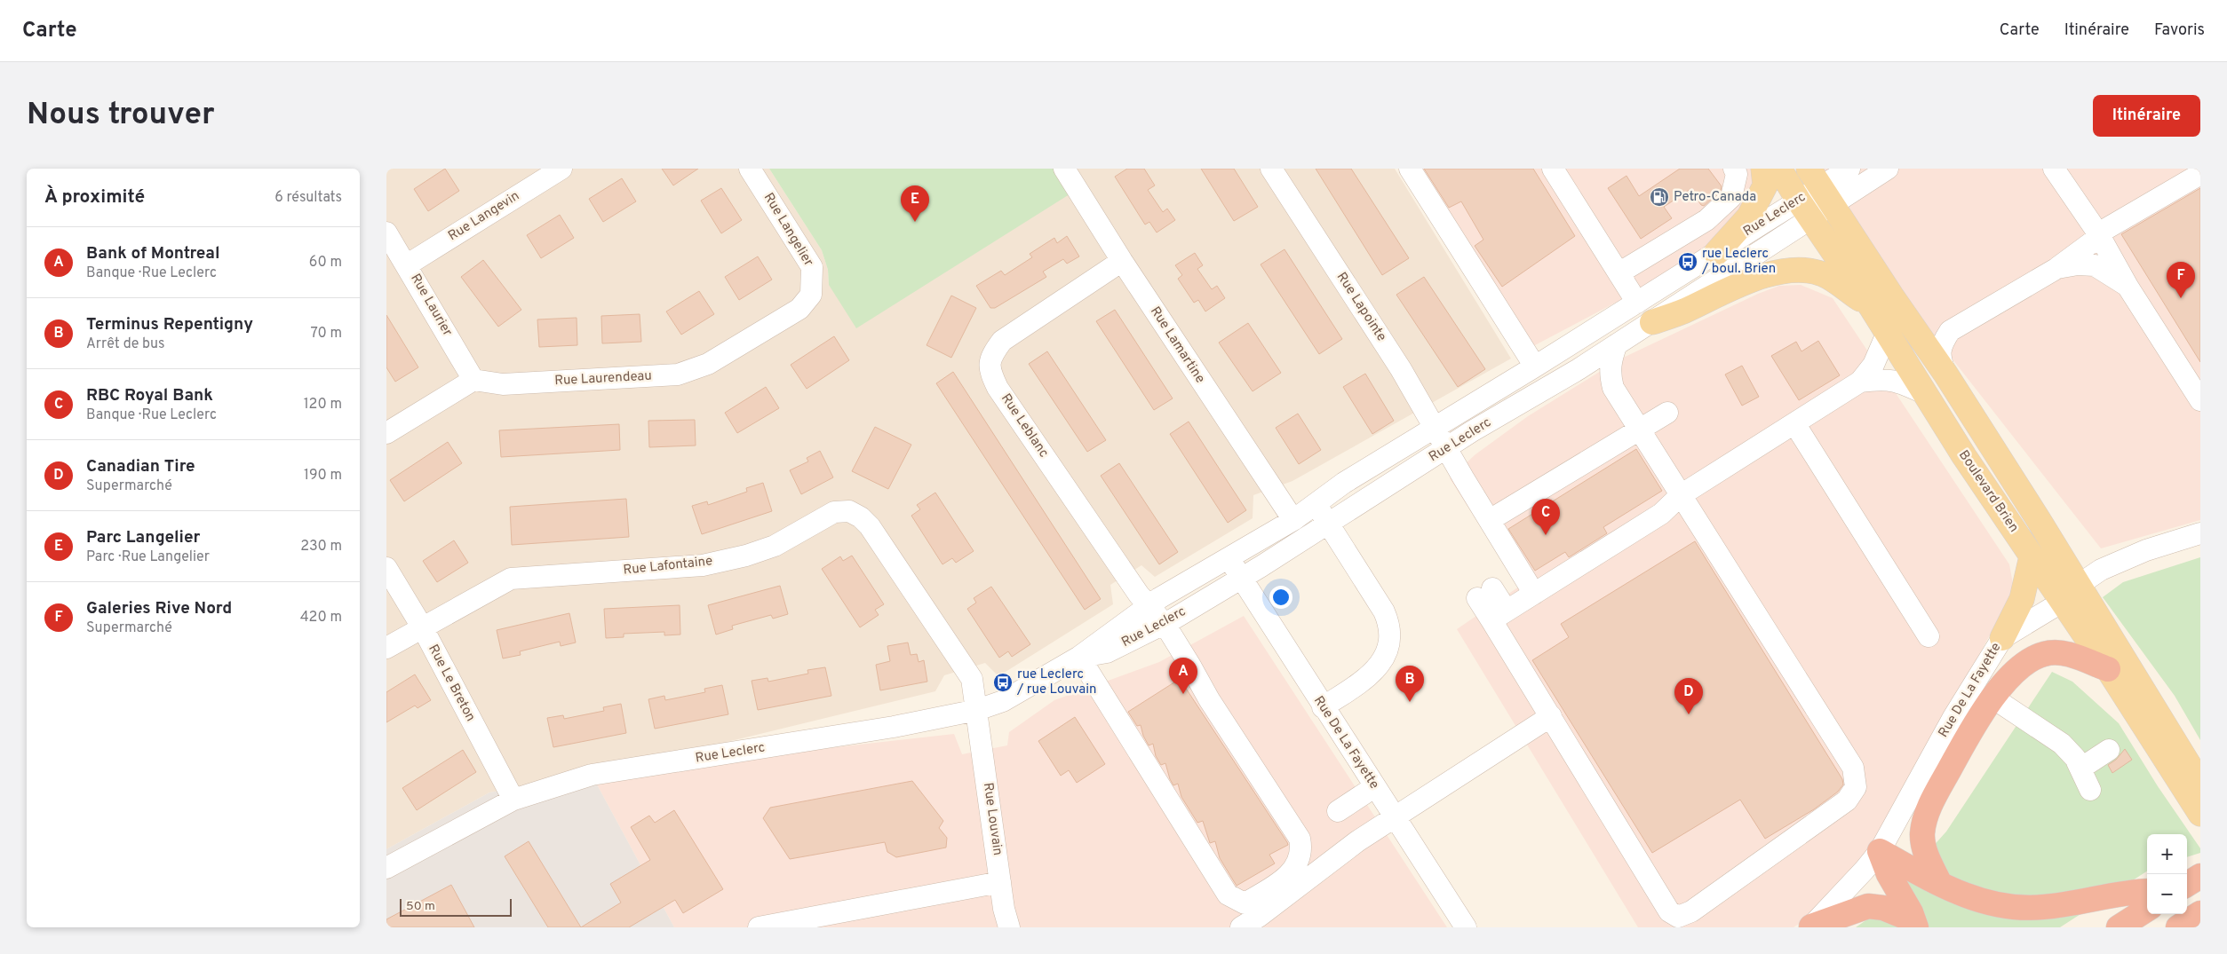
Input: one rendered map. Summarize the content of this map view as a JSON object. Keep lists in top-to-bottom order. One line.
{"streets":{"main road":["Boulevard Brien"],"street":["Rue Leclerc","Rue Langevin","Rue Langelier","Rue Laurier","Rue Lapointe","Rue Lamartine","Rue Laurendeau","Rue Leblanc","Rue Lafontaine","Rue Le Breton","Rue De La Fayette","Rue Louvain"]},"crossings":[["Rue Leclerc","Rue Lapointe"],["Rue Leclerc","Rue Lamartine"],["Rue Leclerc","Rue Leblanc"],["Rue Leclerc","Boulevard Brien"],["Rue Leclerc","Rue Lafontaine"],["Rue Leclerc","Rue Le Breton"],["Rue Leclerc","Rue De La Fayette"],["Rue Leclerc","Rue Louvain"],["Rue Langevin","Rue Laurier"],["Rue Langelier","Rue Laurendeau"],["Rue Laurier","Rue Laurendeau"],["Rue Lamartine","Rue Leblanc"],["Boulevard Brien","Rue De La Fayette"],["Rue Lafontaine","Rue Le Breton"],["Rue Lafontaine","Rue Louvain"]],"places":{"fuel station":["Petro-Canada"],"bus stop":["rue Leclerc / boul. Brien","rue Leclerc / rue Louvain"]},"scale_bar":"50 m","page":{"header":"Carte","nav":["Carte","Itinéraire","Favoris"],"buttons":"Itinéraire","title":"Nous trouver","heading":["À proximité","6 résultats"],"pins":["E","F","C","A","B","D"],"list":[{"mark":"A","name":"Bank of Montreal","note":"Banque · Rue Leclerc","value":"60 m"},{"mark":"B","name":"Terminus Repentigny","note":"Arrêt de bus","value":"70 m"},{"mark":"C","name":"RBC Royal Bank","note":"Banque · Rue Leclerc","value":"120 m"},{"mark":"D","name":"Canadian Tire","note":"Supermarché","value":"190 m"},{"mark":"E","name":"Parc Langelier","note":"Parc · Rue Langelier","value":"230 m"},{"mark":"F","name":"Galeries Rive Nord","note":"Supermarché","value":"420 m"}],"map_buttons":["+","−"],"scale":"50 m"}}
